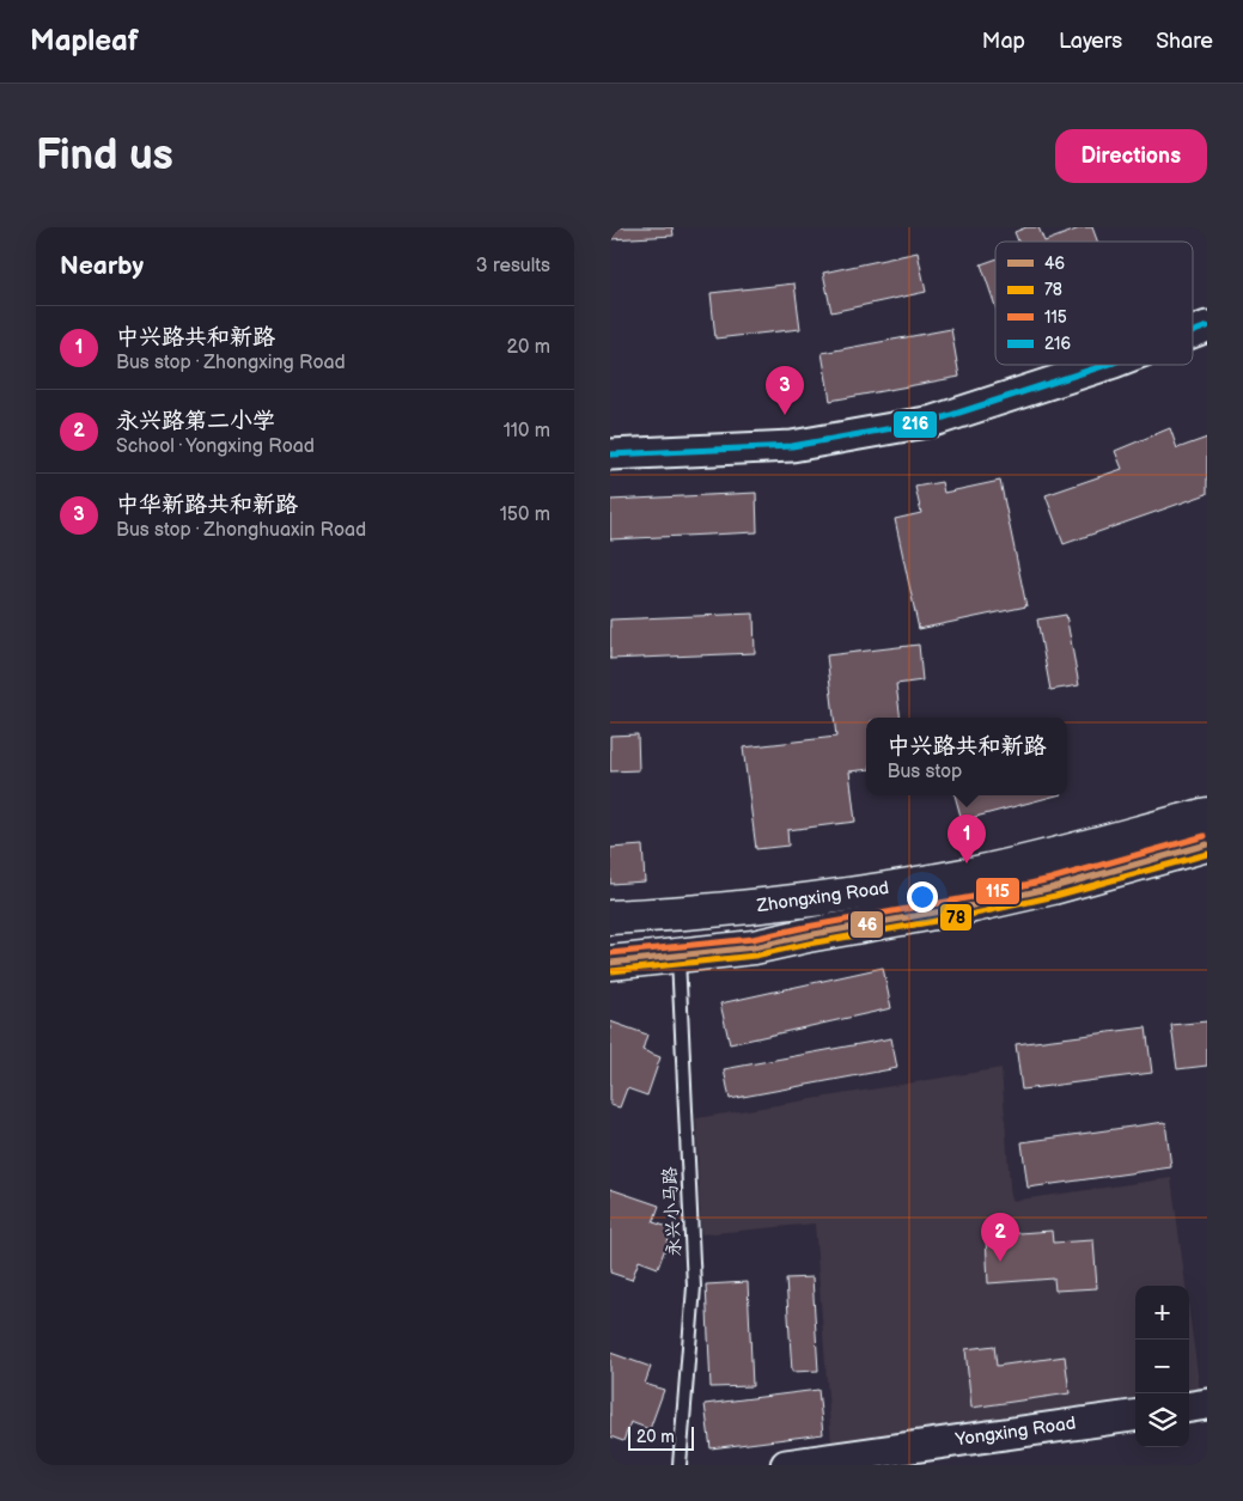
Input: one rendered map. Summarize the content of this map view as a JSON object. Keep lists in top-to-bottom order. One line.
{"streets":{"main road":["Zhongxing Road"],"street":["Yongxing Road"],"lane":["永兴小马路"]},"crossings":[["Zhongxing Road","永兴小马路"]],"lines":["transit line 216","transit line 115","transit line 46","transit line 78"],"legend":["46","78","115","216"],"scale_bar":"20 m","page":{"header":"Mapleaf","nav":["Map","Layers","Share"],"buttons":"Directions","title":"Find us","heading":["Nearby","3 results"],"list":[{"mark":"1","name":"中兴路共和新路","note":"Bus stop · Zhongxing Road","value":"20 m"},{"mark":"2","name":"永兴路第二小学","note":"School · Yongxing Road","value":"110 m"},{"mark":"3","name":"中华新路共和新路","note":"Bus stop · Zhonghuaxin Road","value":"150 m"}],"pins":["3","1","2"],"popup":["中兴路共和新路","Bus stop"],"map_buttons":["+","−"],"scale":"20 m"}}
